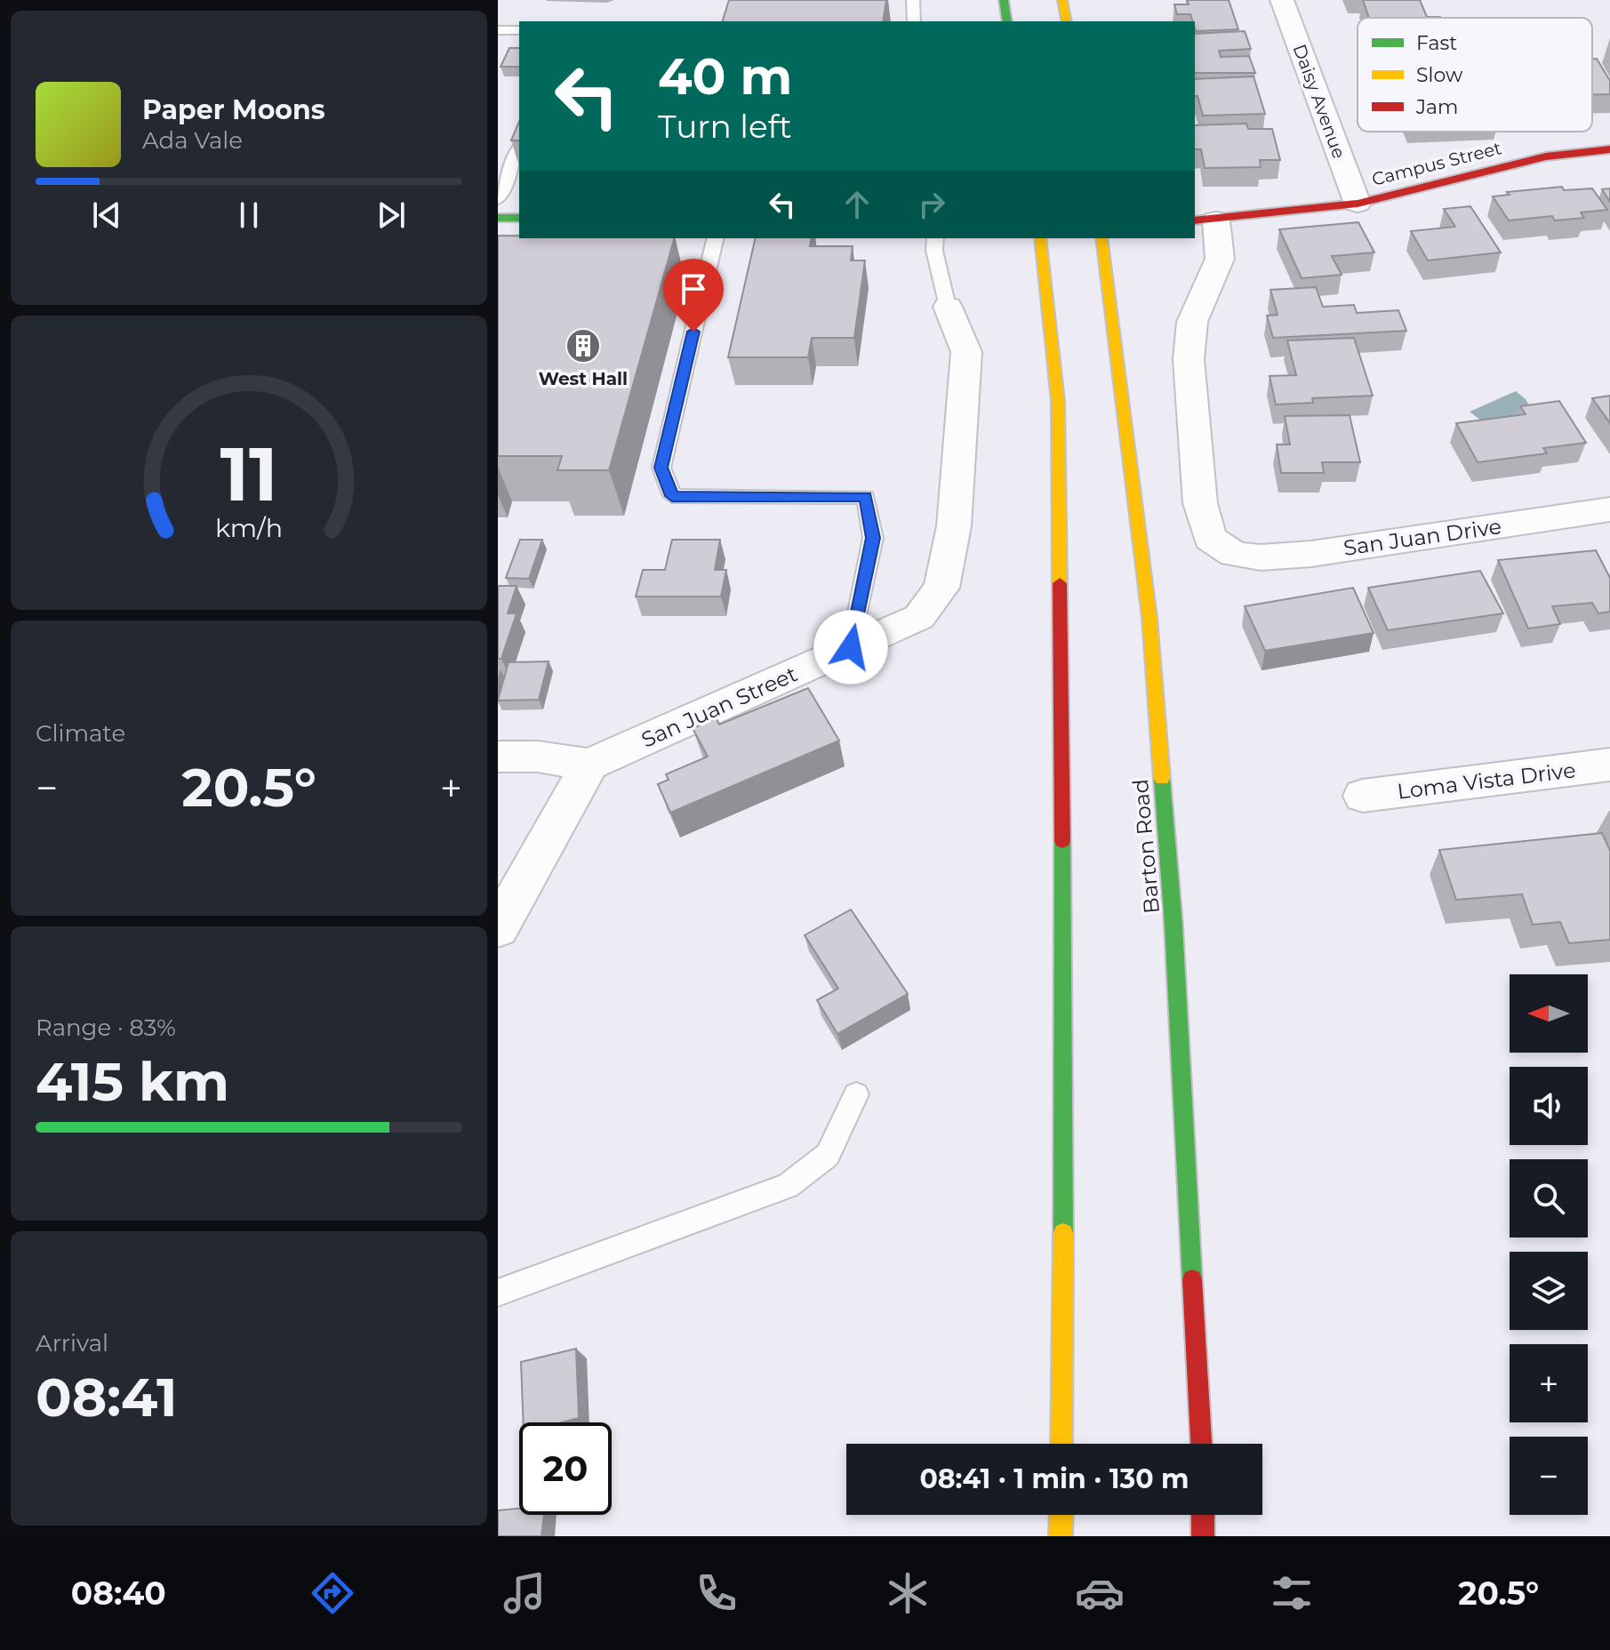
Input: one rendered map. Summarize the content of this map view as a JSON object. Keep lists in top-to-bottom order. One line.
{"streets":{"main road":["Campus Street","Barton Road"],"street":["Daisy Avenue","San Juan Drive","San Juan Street","Loma Vista Drive"]},"crossings":[["Daisy Avenue","Campus Street"],["Campus Street","San Juan Drive"]],"places":{"building":["West Hall"]},"legend":["Fast","Slow","Jam"],"north":"left","page":{"turn":["40 m","Turn left"],"song":["Paper Moons","Ada Vale"],"tile":["Climate",["Range · 83%","415 km"],["Arrival","08:41"]],"heat":["−","20.5°","+"],"map_buttons":["+","−"],"limit":"20","trip":"08:41 · 1 min · 130 m","tabs":["08:40","20.5°"],"gauge":["11","km/h"]}}
